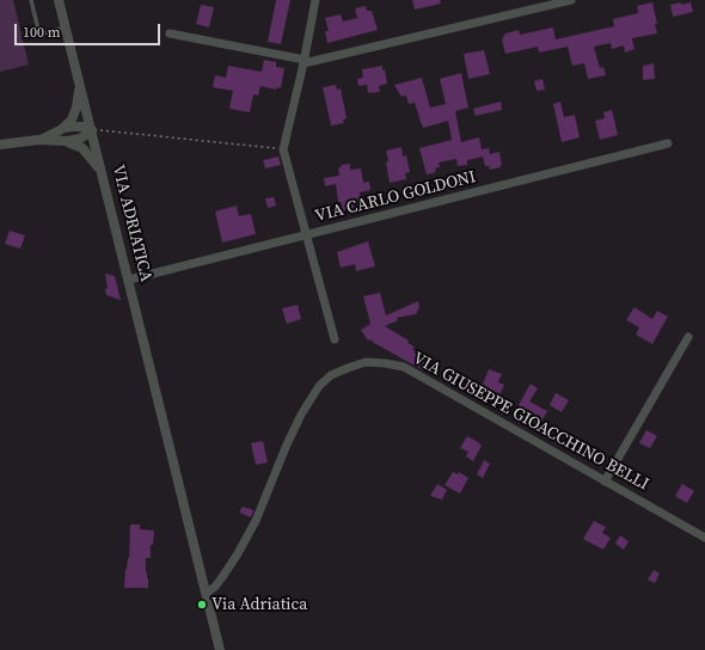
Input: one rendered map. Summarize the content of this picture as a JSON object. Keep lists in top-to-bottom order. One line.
{"streets":{"street":["VIA CARLO GOLDONI","VIA ADRIATICA","VIA GIUSEPPE GIOACCHINO BELLI"]},"crossings":[["VIA CARLO GOLDONI","VIA ADRIATICA"],["VIA ADRIATICA","VIA GIUSEPPE GIOACCHINO BELLI"]],"places":["Via Adriatica"],"scale_bar":"100 m"}
